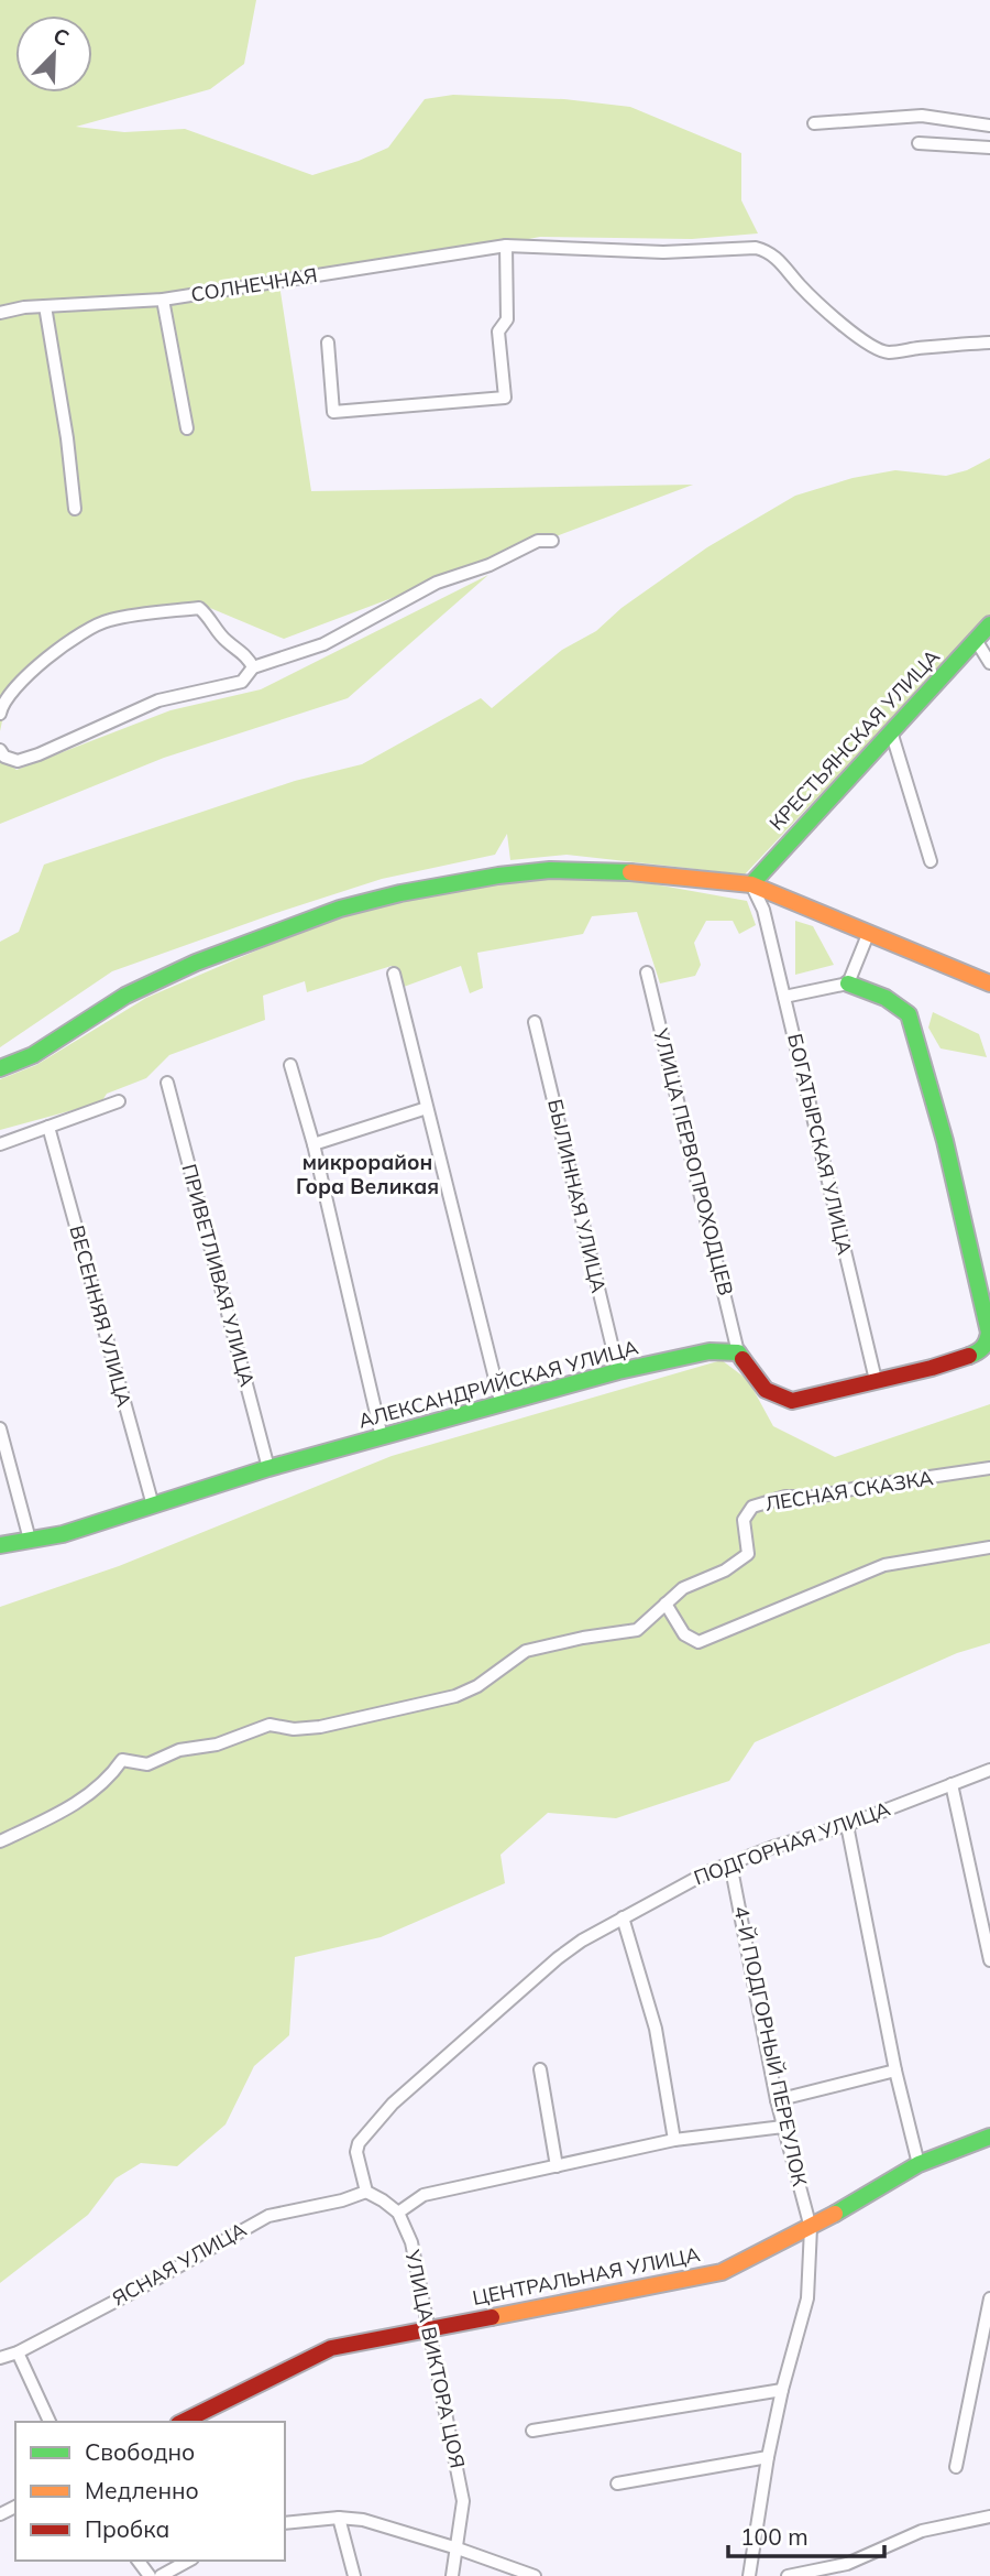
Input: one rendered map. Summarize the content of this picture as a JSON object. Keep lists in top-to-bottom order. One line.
{"streets":{"street":["СОЛНЕЧНАЯ","КРЕСТЬЯНСКАЯ УЛИЦА","БОГАТЫРСКАЯ УЛИЦА","УЛИЦА ПЕРВОПРОХОДЦЕВ","БЫЛИННАЯ УЛИЦА","ПРИВЕТЛИВАЯ УЛИЦА","ВЕСЕННЯЯ УЛИЦА","АЛЕКСАНДРИЙСКАЯ УЛИЦА","ЛЕСНАЯ СКАЗКА","ПОДГОРНАЯ УЛИЦА","4-Й ПОДГОРНЫЙ ПЕРЕУЛОК","ЯСНАЯ УЛИЦА","ЦЕНТРАЛЬНАЯ УЛИЦА","УЛИЦА ВИКТОРА ЦОЯ"]},"crossings":[["КРЕСТЬЯНСКАЯ УЛИЦА","БОГАТЫРСКАЯ УЛИЦА"],["УЛИЦА ПЕРВОПРОХОДЦЕВ","АЛЕКСАНДРИЙСКАЯ УЛИЦА"],["БЫЛИННАЯ УЛИЦА","АЛЕКСАНДРИЙСКАЯ УЛИЦА"],["ПРИВЕТЛИВАЯ УЛИЦА","АЛЕКСАНДРИЙСКАЯ УЛИЦА"],["ВЕСЕННЯЯ УЛИЦА","АЛЕКСАНДРИЙСКАЯ УЛИЦА"],["ПОДГОРНАЯ УЛИЦА","4-Й ПОДГОРНЫЙ ПЕРЕУЛОК"],["ПОДГОРНАЯ УЛИЦА","ЯСНАЯ УЛИЦА"],["4-Й ПОДГОРНЫЙ ПЕРЕУЛОК","ЦЕНТРАЛЬНАЯ УЛИЦА"],["ЦЕНТРАЛЬНАЯ УЛИЦА","УЛИЦА ВИКТОРА ЦОЯ"]],"districts":["микрорайон Гора Великая"],"legend":["Свободно","Медленно","Пробка"],"scale_bar":"100 m","north":"top right"}
